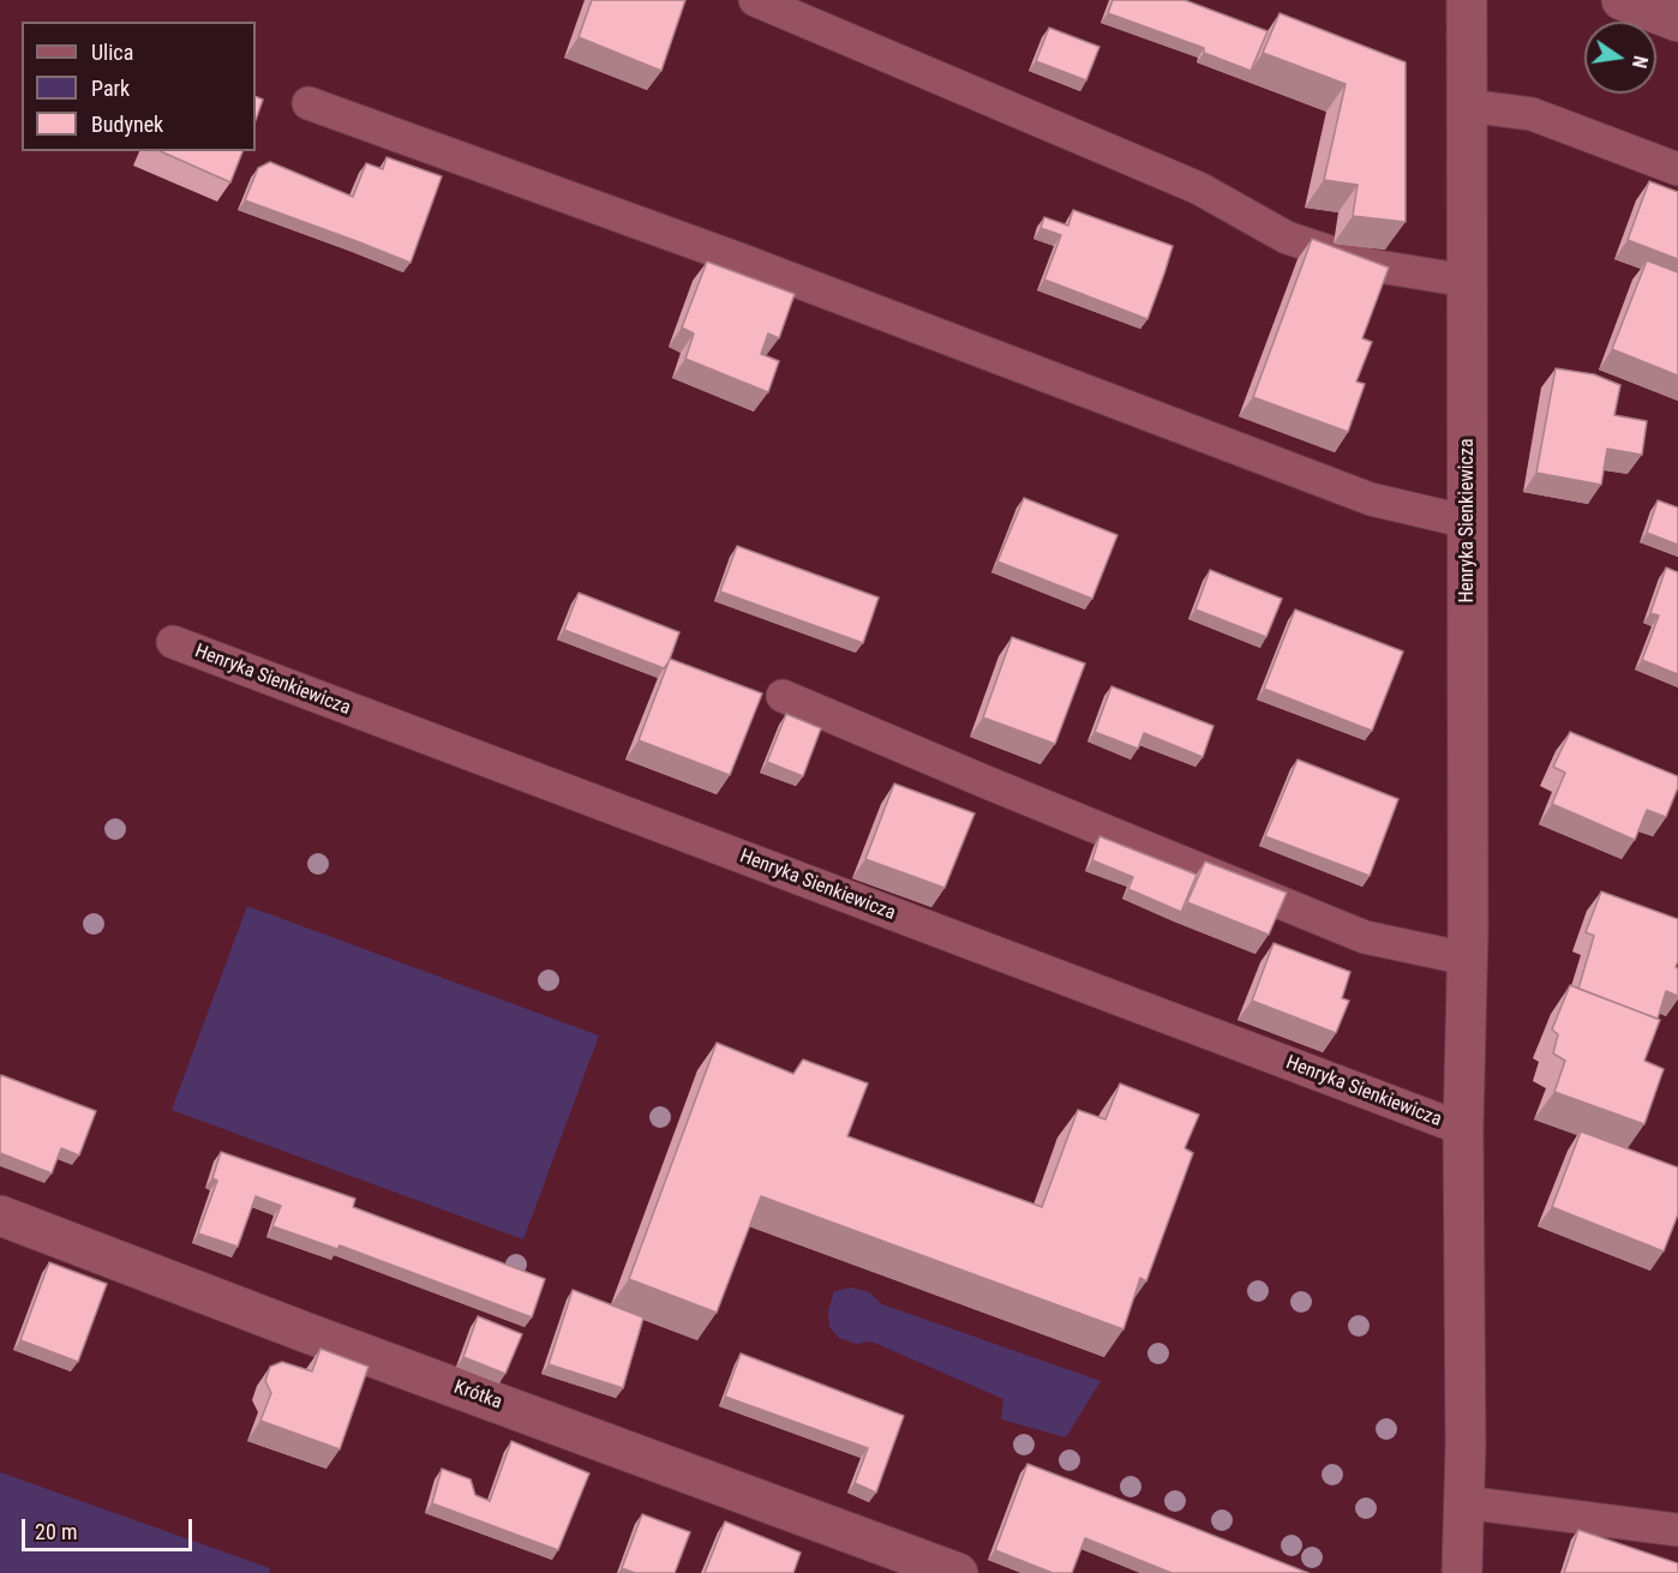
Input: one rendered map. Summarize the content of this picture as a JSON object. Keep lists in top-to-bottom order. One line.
{"streets":{"street":["Henryka Sienkiewicza","Krótka"]},"legend":["Ulica","Park","Budynek"],"scale_bar":"20 m","north":"right"}
